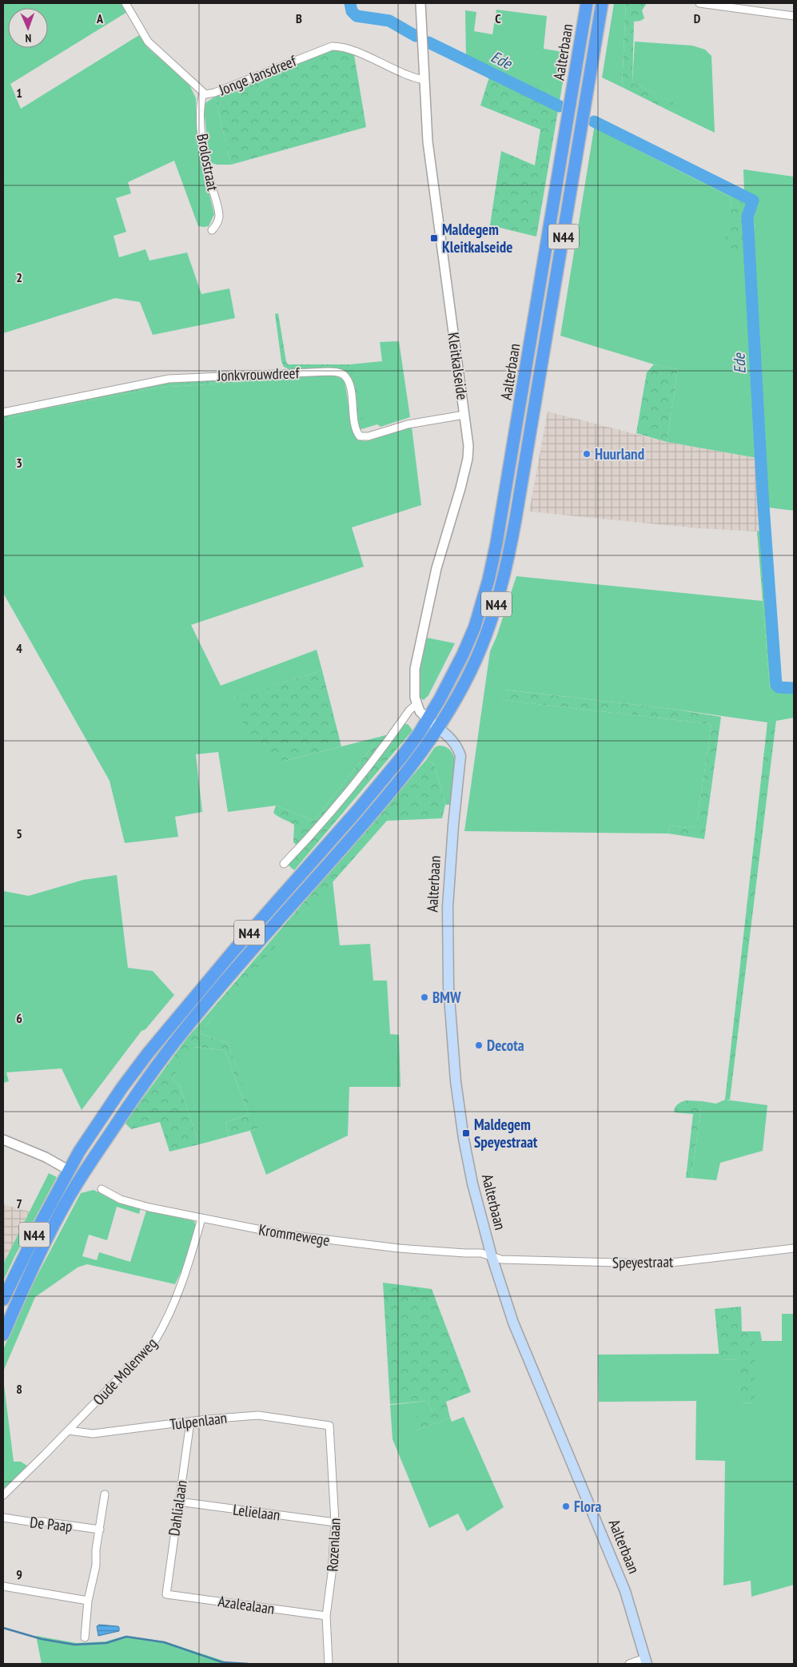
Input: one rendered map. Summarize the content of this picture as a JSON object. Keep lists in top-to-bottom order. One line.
{"streets":{"highway":["Aalterbaan","N44"],"street":["Jonge Jansdreef","Brolostraat","Kleitkalseide","Jonkvrouwdreef","Krommewege","Speyestraat","Oude Molenweg","Tulpenlaan","Dahlialaan","Lelielaan","De Paap","Rozenlaan","Azalealaan"]},"crossings":[["Aalterbaan","N44"],["Aalterbaan","Kleitkalseide"],["Aalterbaan","Krommewege"],["Aalterbaan","Speyestraat"],["Jonge Jansdreef","Brolostraat"],["Jonge Jansdreef","Kleitkalseide"],["N44","Kleitkalseide"],["Kleitkalseide","Jonkvrouwdreef"],["Krommewege","Speyestraat"],["Krommewege","Oude Molenweg"],["Oude Molenweg","Tulpenlaan"],["Tulpenlaan","Dahlialaan"],["Tulpenlaan","Rozenlaan"],["Dahlialaan","Lelielaan"],["Dahlialaan","Azalealaan"],["Lelielaan","Rozenlaan"],["Rozenlaan","Azalealaan"]],"water":["Ede"],"places":{"transit":["Maldegem Kleitkalseide","Maldegem Speyestraat"],"other":["Huurland","BMW","Decota","Flora"]},"north":"bottom","grid":{"columns":["A","B","C","D"],"rows":["1","2","3","4","5","6","7","8","9"]}}
